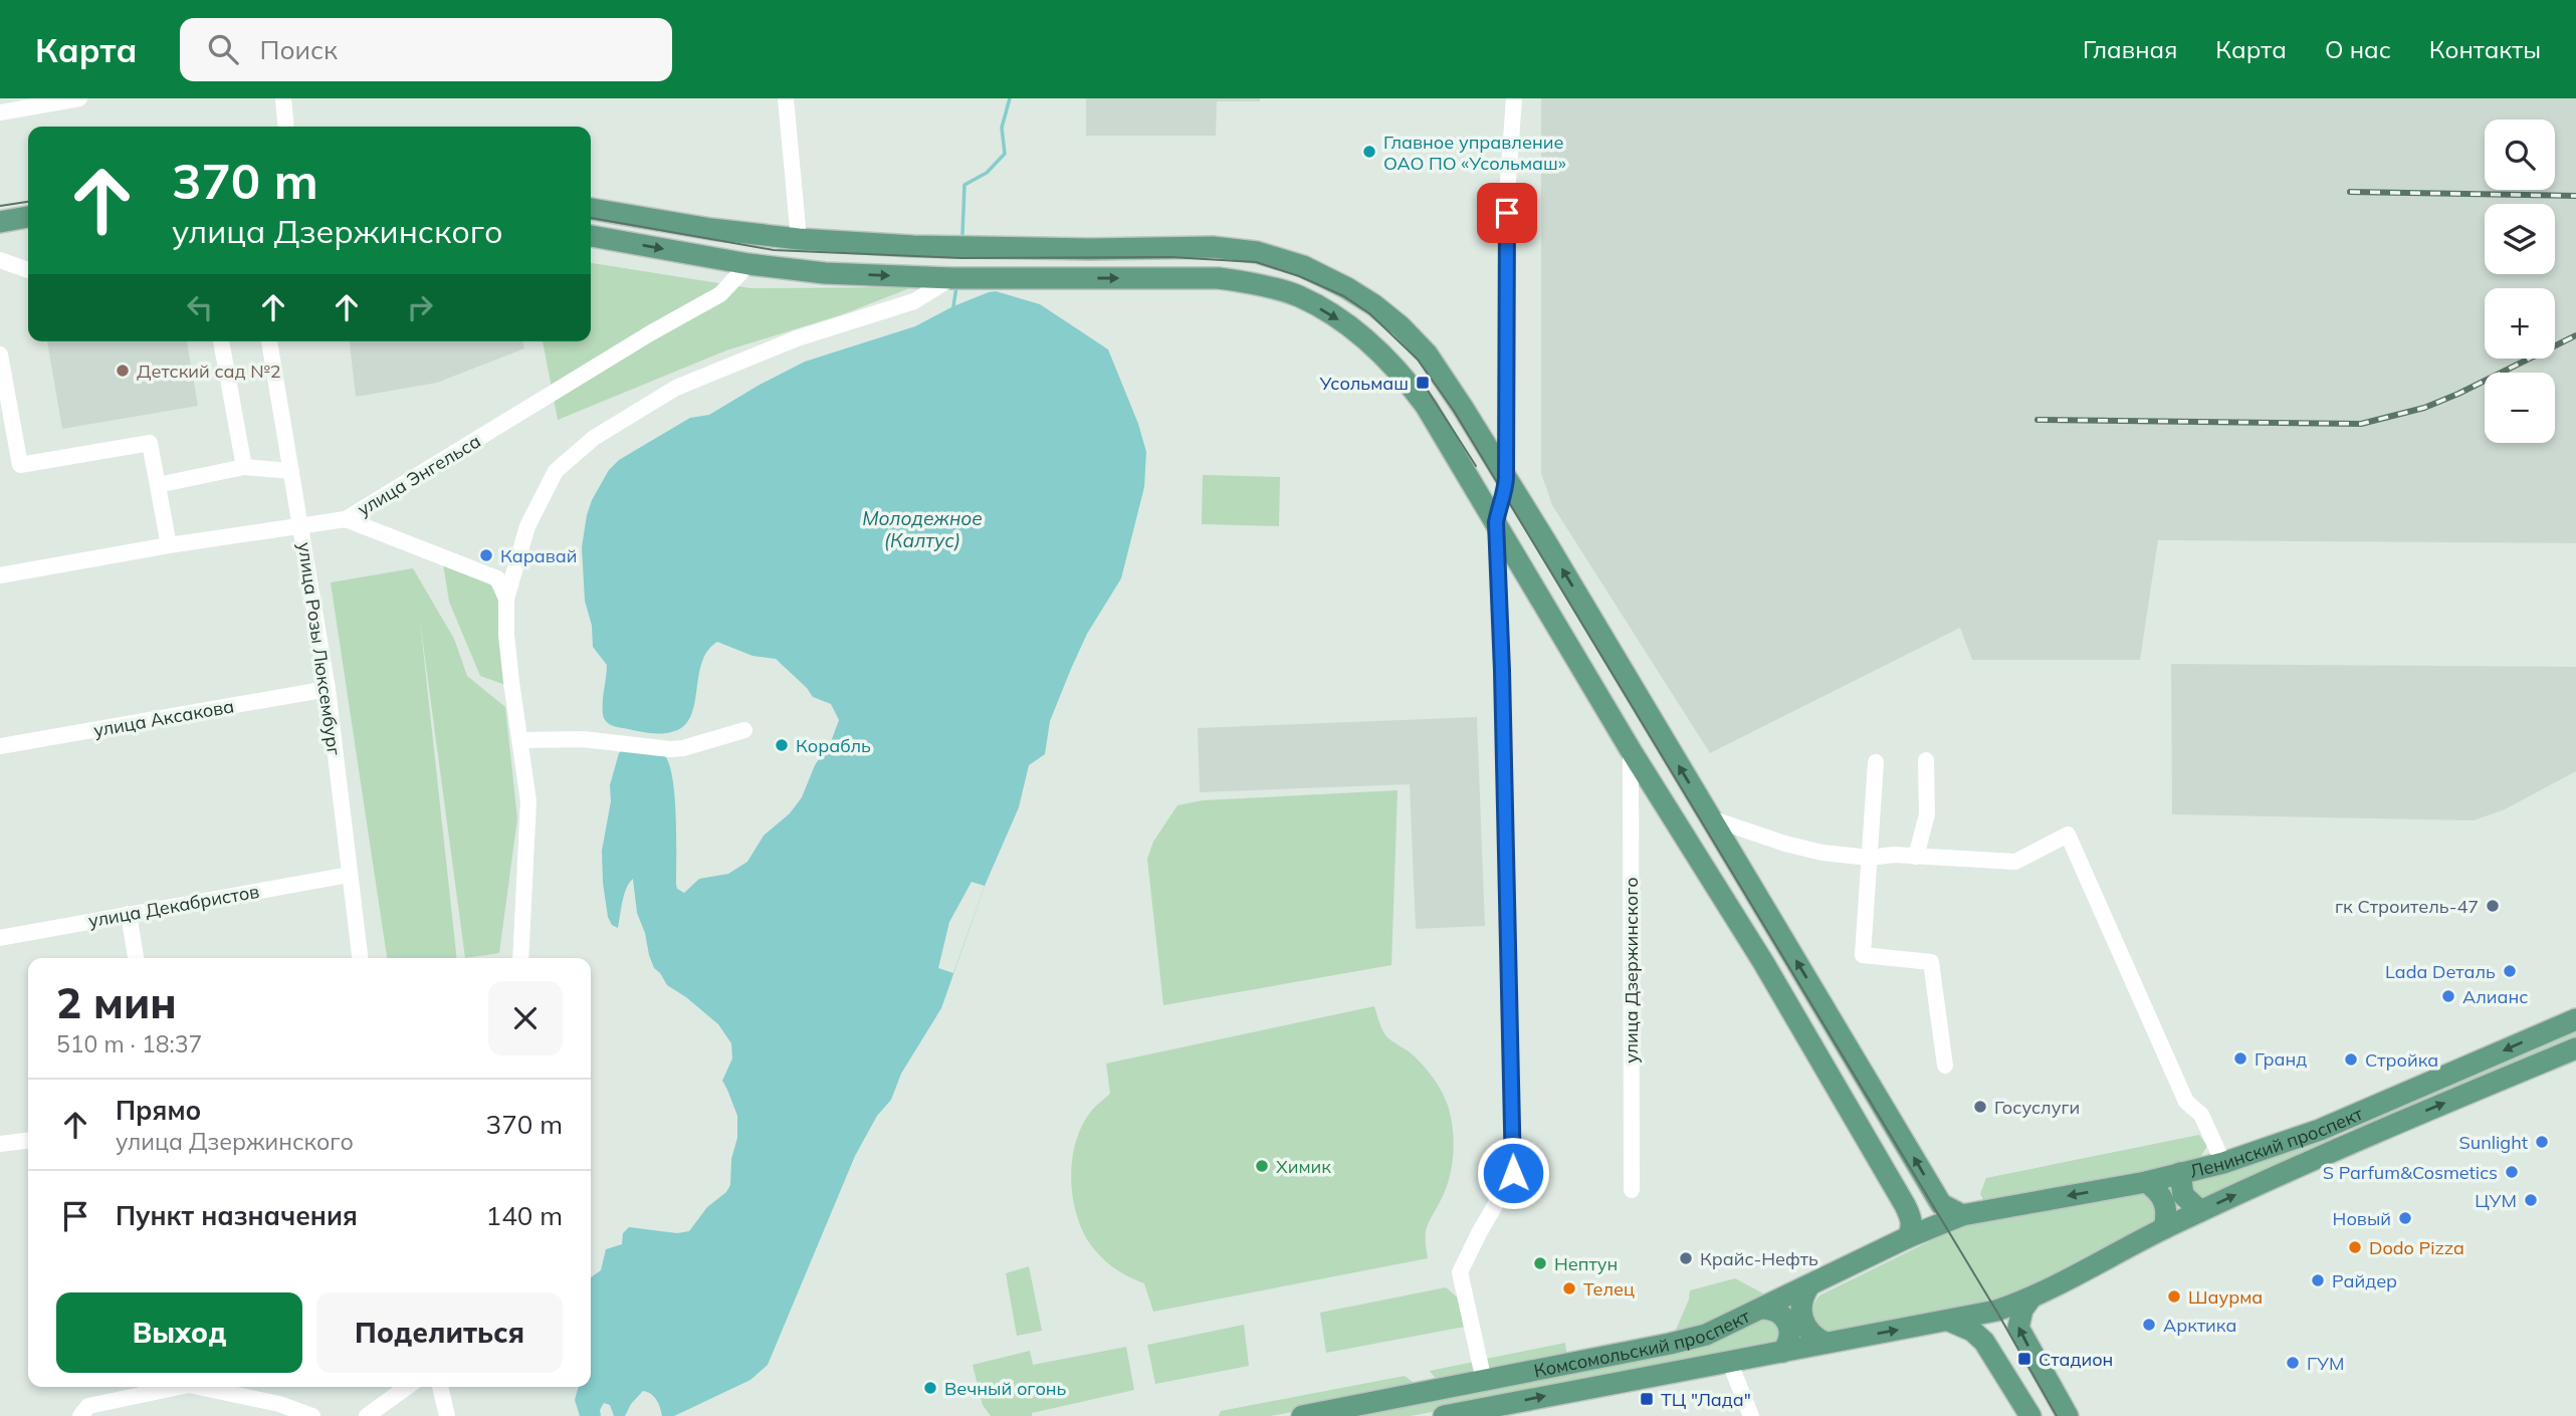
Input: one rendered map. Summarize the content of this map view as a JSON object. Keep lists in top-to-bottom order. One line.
{"streets":{"main road":["Ленинский проспект","Комсомольский проспект"],"street":["улица Энгельса","улица Розы Люксембург","улица Аксакова","улица Декабристов","улица Дзержинского"]},"crossings":[["улица Энгельса","улица Розы Люксембург"],["улица Розы Люксембург","улица Аксакова"],["улица Розы Люксембург","улица Декабристов"],["Ленинский проспект","Комсомольский проспект"]],"water":["Молодежное (Калтус)"],"places":{"other":["Главное управление ОАО ПО «Усольмаш»","Детский сад №2","Каравай","Корабль","гк Строитель-47","Lada Dеталь","Алианс","Гранд","Стройка","Госуслуги","Sunlight","Химик","S Parfum&Cosmetics","ЦУМ","Новый","Dodo Pizza","Крайс-Нефть","Нептун","Райдер","Телец","Шаурма","Арктика","ГУМ","Вечный огонь"],"transit":["Усольмаш","Стадион","ТЦ \"Лада\""]},"page":{"header":"Карта","search":"Поиск","nav":["Главная","Карта","О нас","Контакты"],"map_buttons":["+","−"],"turn":["370 m","улица Дзержинского"],"heading":["2 мин","510 m · 18:37"],"list":[{"name":"Прямо","note":"улица Дзержинского","value":"370 m"},{"name":"Пункт назначения","value":"140 m"}],"buttons":["Выход","Поделиться"]}}
